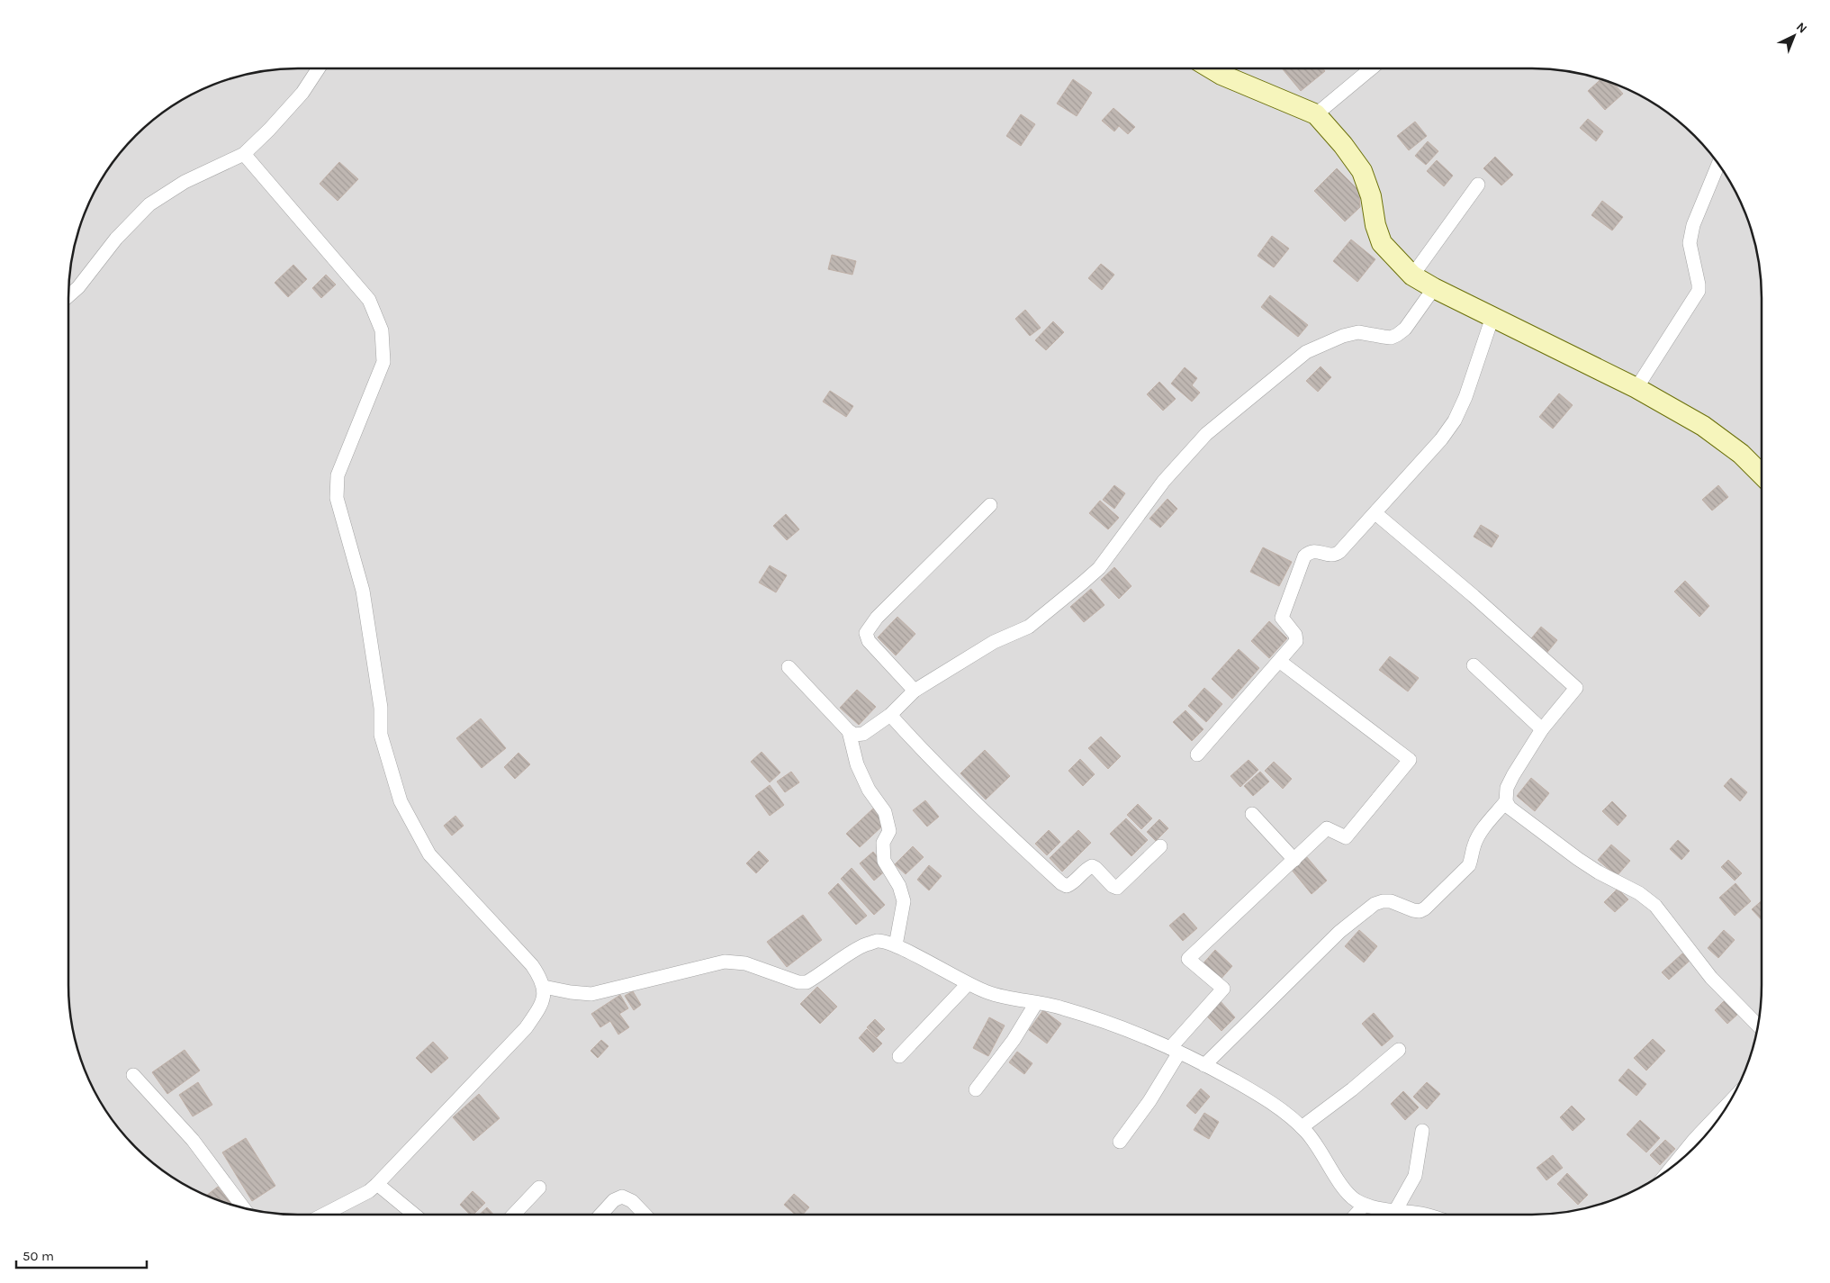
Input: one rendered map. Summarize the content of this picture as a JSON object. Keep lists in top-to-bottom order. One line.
{"scale_bar":"50 m","north":"top right"}
